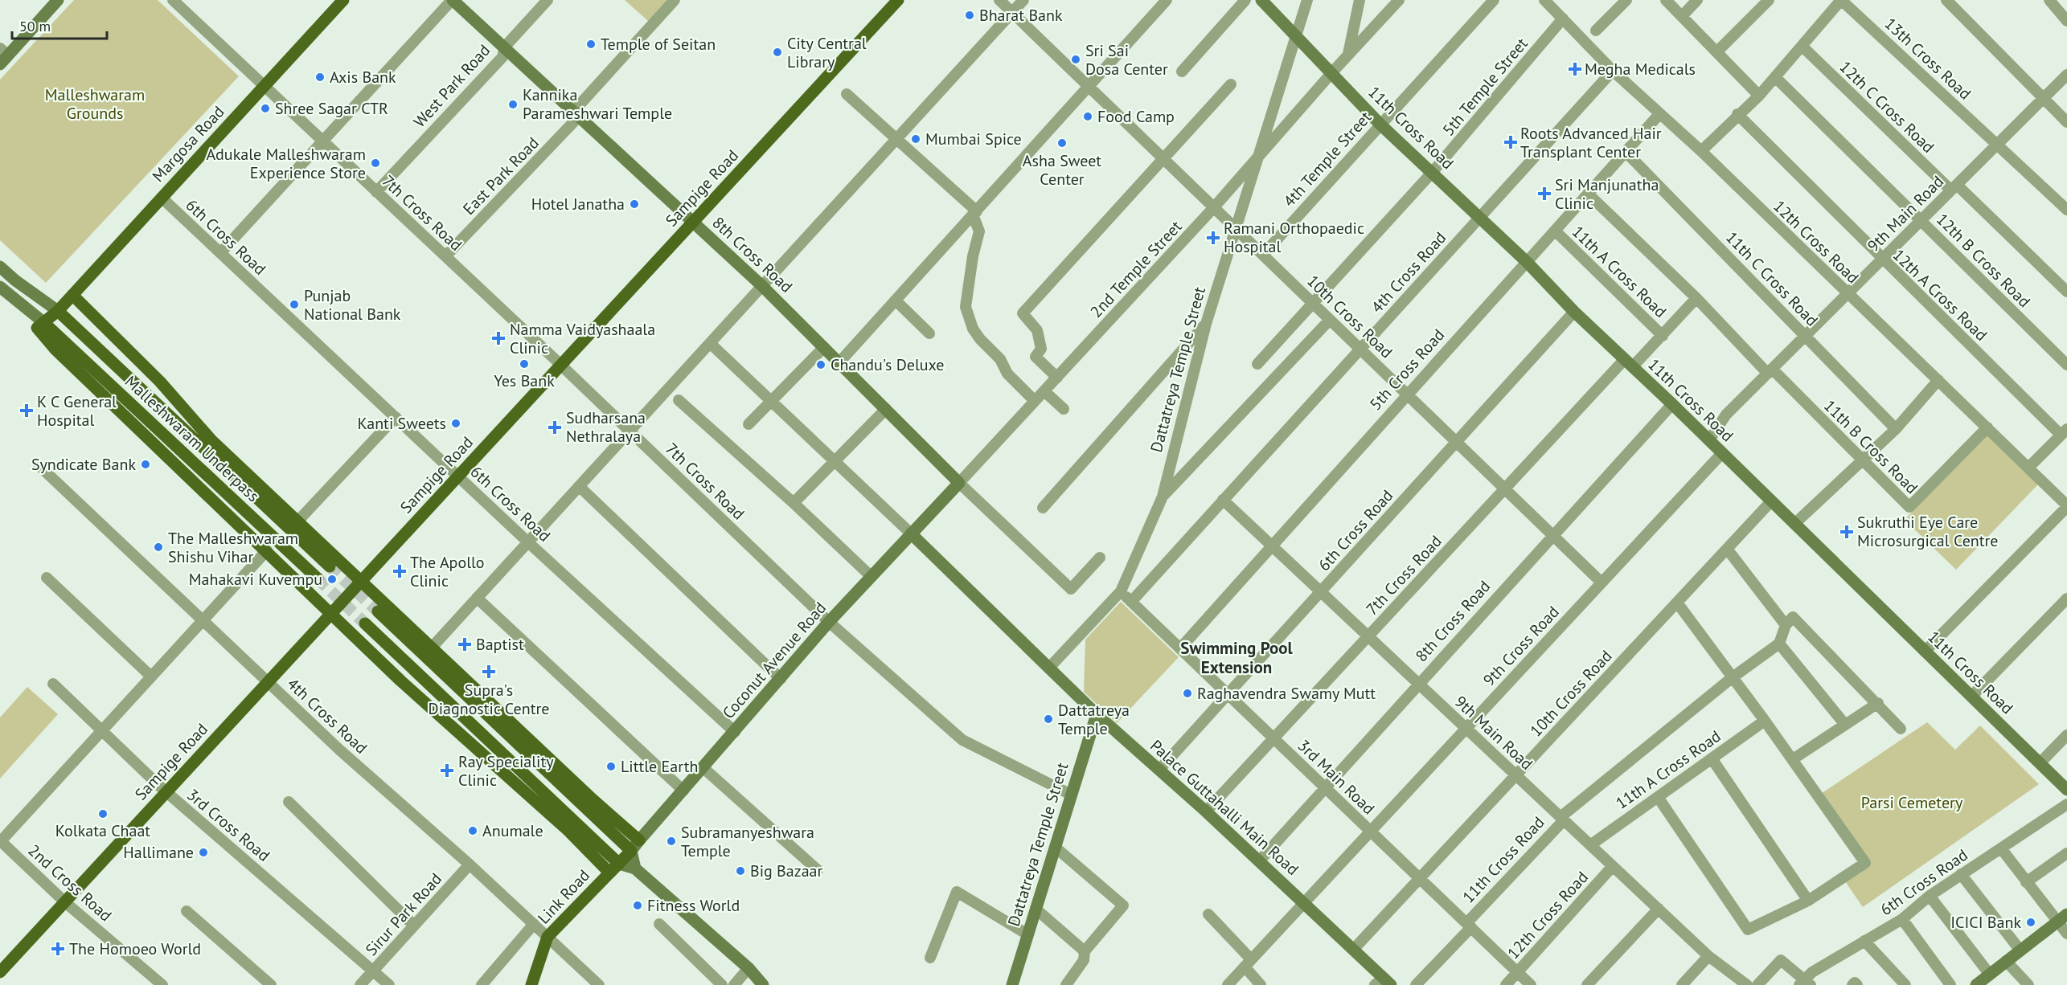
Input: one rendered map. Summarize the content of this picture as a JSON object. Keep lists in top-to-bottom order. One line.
{"streets":{"main road":["Margosa Road","Sampige Road","Malleshwaram Underpass","Coconut Avenue Road","Link Road"],"street":["13th Cross Road","West Park Road","5th Temple Street","12th C Cross Road","11th Cross Road","4th Temple Street","East Park Road","7th Cross Road","9th Main Road","6th Cross Road","12th Cross Road","8th Cross Road","12th B Cross Road","2nd Temple Street","11th A Cross Road","4th Cross Road","11th C Cross Road","12th A Cross Road","10th Cross Road","Dattatreya Temple Street","5th Cross Road","11th B Cross Road","9th Cross Road","3rd Main Road","Palace Guttahalli Main Road","3rd Cross Road","2nd Cross Road","Sirur Park Road"]},"crossings":[["13th Cross Road","12th C Cross Road"],["13th Cross Road","9th Main Road"],["13th Cross Road","12th Cross Road"],["13th Cross Road","12th B Cross Road"],["13th Cross Road","12th A Cross Road"],["West Park Road","7th Cross Road"],["West Park Road","8th Cross Road"],["5th Temple Street","11th Cross Road"],["5th Temple Street","12th Cross Road"],["5th Temple Street","10th Cross Road"],["12th C Cross Road","9th Main Road"],["11th Cross Road","4th Temple Street"],["11th Cross Road","7th Cross Road"],["11th Cross Road","9th Main Road"],["11th Cross Road","6th Cross Road"],["11th Cross Road","8th Cross Road"],["11th Cross Road","2nd Temple Street"],["11th Cross Road","4th Cross Road"],["11th Cross Road","10th Cross Road"],["11th Cross Road","Dattatreya Temple Street"],["11th Cross Road","5th Cross Road"],["11th Cross Road","9th Cross Road"],["11th Cross Road","3rd Main Road"],["Margosa Road","7th Cross Road"],["Margosa Road","6th Cross Road"],["Margosa Road","Malleshwaram Underpass"],["4th Temple Street","10th Cross Road"],["East Park Road","7th Cross Road"],["East Park Road","8th Cross Road"],["Sampige Road","7th Cross Road"],["Sampige Road","6th Cross Road"],["Sampige Road","8th Cross Road"],["Sampige Road","4th Cross Road"],["Sampige Road","3rd Cross Road"],["Sampige Road","2nd Cross Road"],["7th Cross Road","9th Main Road"],["7th Cross Road","11th A Cross Road"],["7th Cross Road","10th Cross Road"],["7th Cross Road","Dattatreya Temple Street"],["7th Cross Road","11th B Cross Road"],["7th Cross Road","Coconut Avenue Road"],["7th Cross Road","3rd Main Road"],["7th Cross Road","Palace Guttahalli Main Road"],["9th Main Road","6th Cross Road"],["9th Main Road","12th Cross Road"],["9th Main Road","8th Cross Road"],["9th Main Road","12th B Cross Road"],["9th Main Road","11th A Cross Road"],["9th Main Road","4th Cross Road"],["9th Main Road","11th C Cross Road"],["9th Main Road","12th A Cross Road"],["9th Main Road","10th Cross Road"],["9th Main Road","5th Cross Road"],["9th Main Road","11th B Cross Road"],["9th Main Road","9th Cross Road"],["6th Cross Road","10th Cross Road"],["6th Cross Road","Coconut Avenue Road"],["6th Cross Road","3rd Main Road"],["6th Cross Road","Palace Guttahalli Main Road"],["12th Cross Road","4th Cross Road"],["12th Cross Road","5th Cross Road"],["12th Cross Road","11th B Cross Road"],["12th Cross Road","3rd Main Road"],["8th Cross Road","2nd Temple Street"],["8th Cross Road","10th Cross Road"],["8th Cross Road","Coconut Avenue Road"],["8th Cross Road","3rd Main Road"],["8th Cross Road","Palace Guttahalli Main Road"],["2nd Temple Street","10th Cross Road"],["2nd Temple Street","Dattatreya Temple Street"],["2nd Temple Street","Coconut Avenue Road"],["11th A Cross Road","5th Cross Road"],["4th Cross Road","10th Cross Road"],["4th Cross Road","3rd Main Road"],["4th Cross Road","Link Road"],["4th Cross Road","Sirur Park Road"],["11th C Cross Road","5th Cross Road"],["10th Cross Road","Dattatreya Temple Street"],["10th Cross Road","5th Cross Road"],["10th Cross Road","9th Cross Road"],["10th Cross Road","3rd Main Road"],["10th Cross Road","Palace Guttahalli Main Road"],["Dattatreya Temple Street","3rd Main Road"],["Dattatreya Temple Street","Palace Guttahalli Main Road"],["5th Cross Road","11th B Cross Road"],["5th Cross Road","3rd Main Road"],["9th Cross Road","3rd Main Road"],["9th Cross Road","Palace Guttahalli Main Road"],["Coconut Avenue Road","Palace Guttahalli Main Road"],["Coconut Avenue Road","Link Road"],["3rd Cross Road","Sirur Park Road"]],"districts":["Swimming Pool Extension"],"parks":["Malleshwaram Grounds","Parsi Cemetery"],"places":{"other":["Bharat Bank","Temple of Seitan","City Central Library","Sri Sai Dosa Center","Axis Bank","Kannika Parameshwari Temple","Shree Sagar CTR","Food Camp","Mumbai Spice","Asha Sweet Center","Adukale Malleshwaram Experience Store","Hotel Janatha","Punjab National Bank","Yes Bank","Chandu's Deluxe","Kanti Sweets","Syndicate Bank","The Malleshwaram Shishu Vihar","Mahakavi Kuvempu","Raghavendra Swamy Mutt","Dattatreya Temple","Little Earth","Kolkata Chaat","Anumale","Subramanyeshwara Temple","Hallimane","Big Bazaar","Fitness World","ICICI Bank"],"health":["Megha Medicals","Roots Advanced Hair Transplant Center","Sri Manjunatha Clinic","Ramani Orthopaedic Hospital","Namma Vaidyashaala Clinic","K C General Hospital","Sudharsana Nethralaya","Sukruthi Eye Care Microsurgical Centre","The Apollo Clinic","Baptist","Supra's Diagnostic Centre","Ray Speciality Clinic","The Homoeo World"]},"scale_bar":"50 m"}
